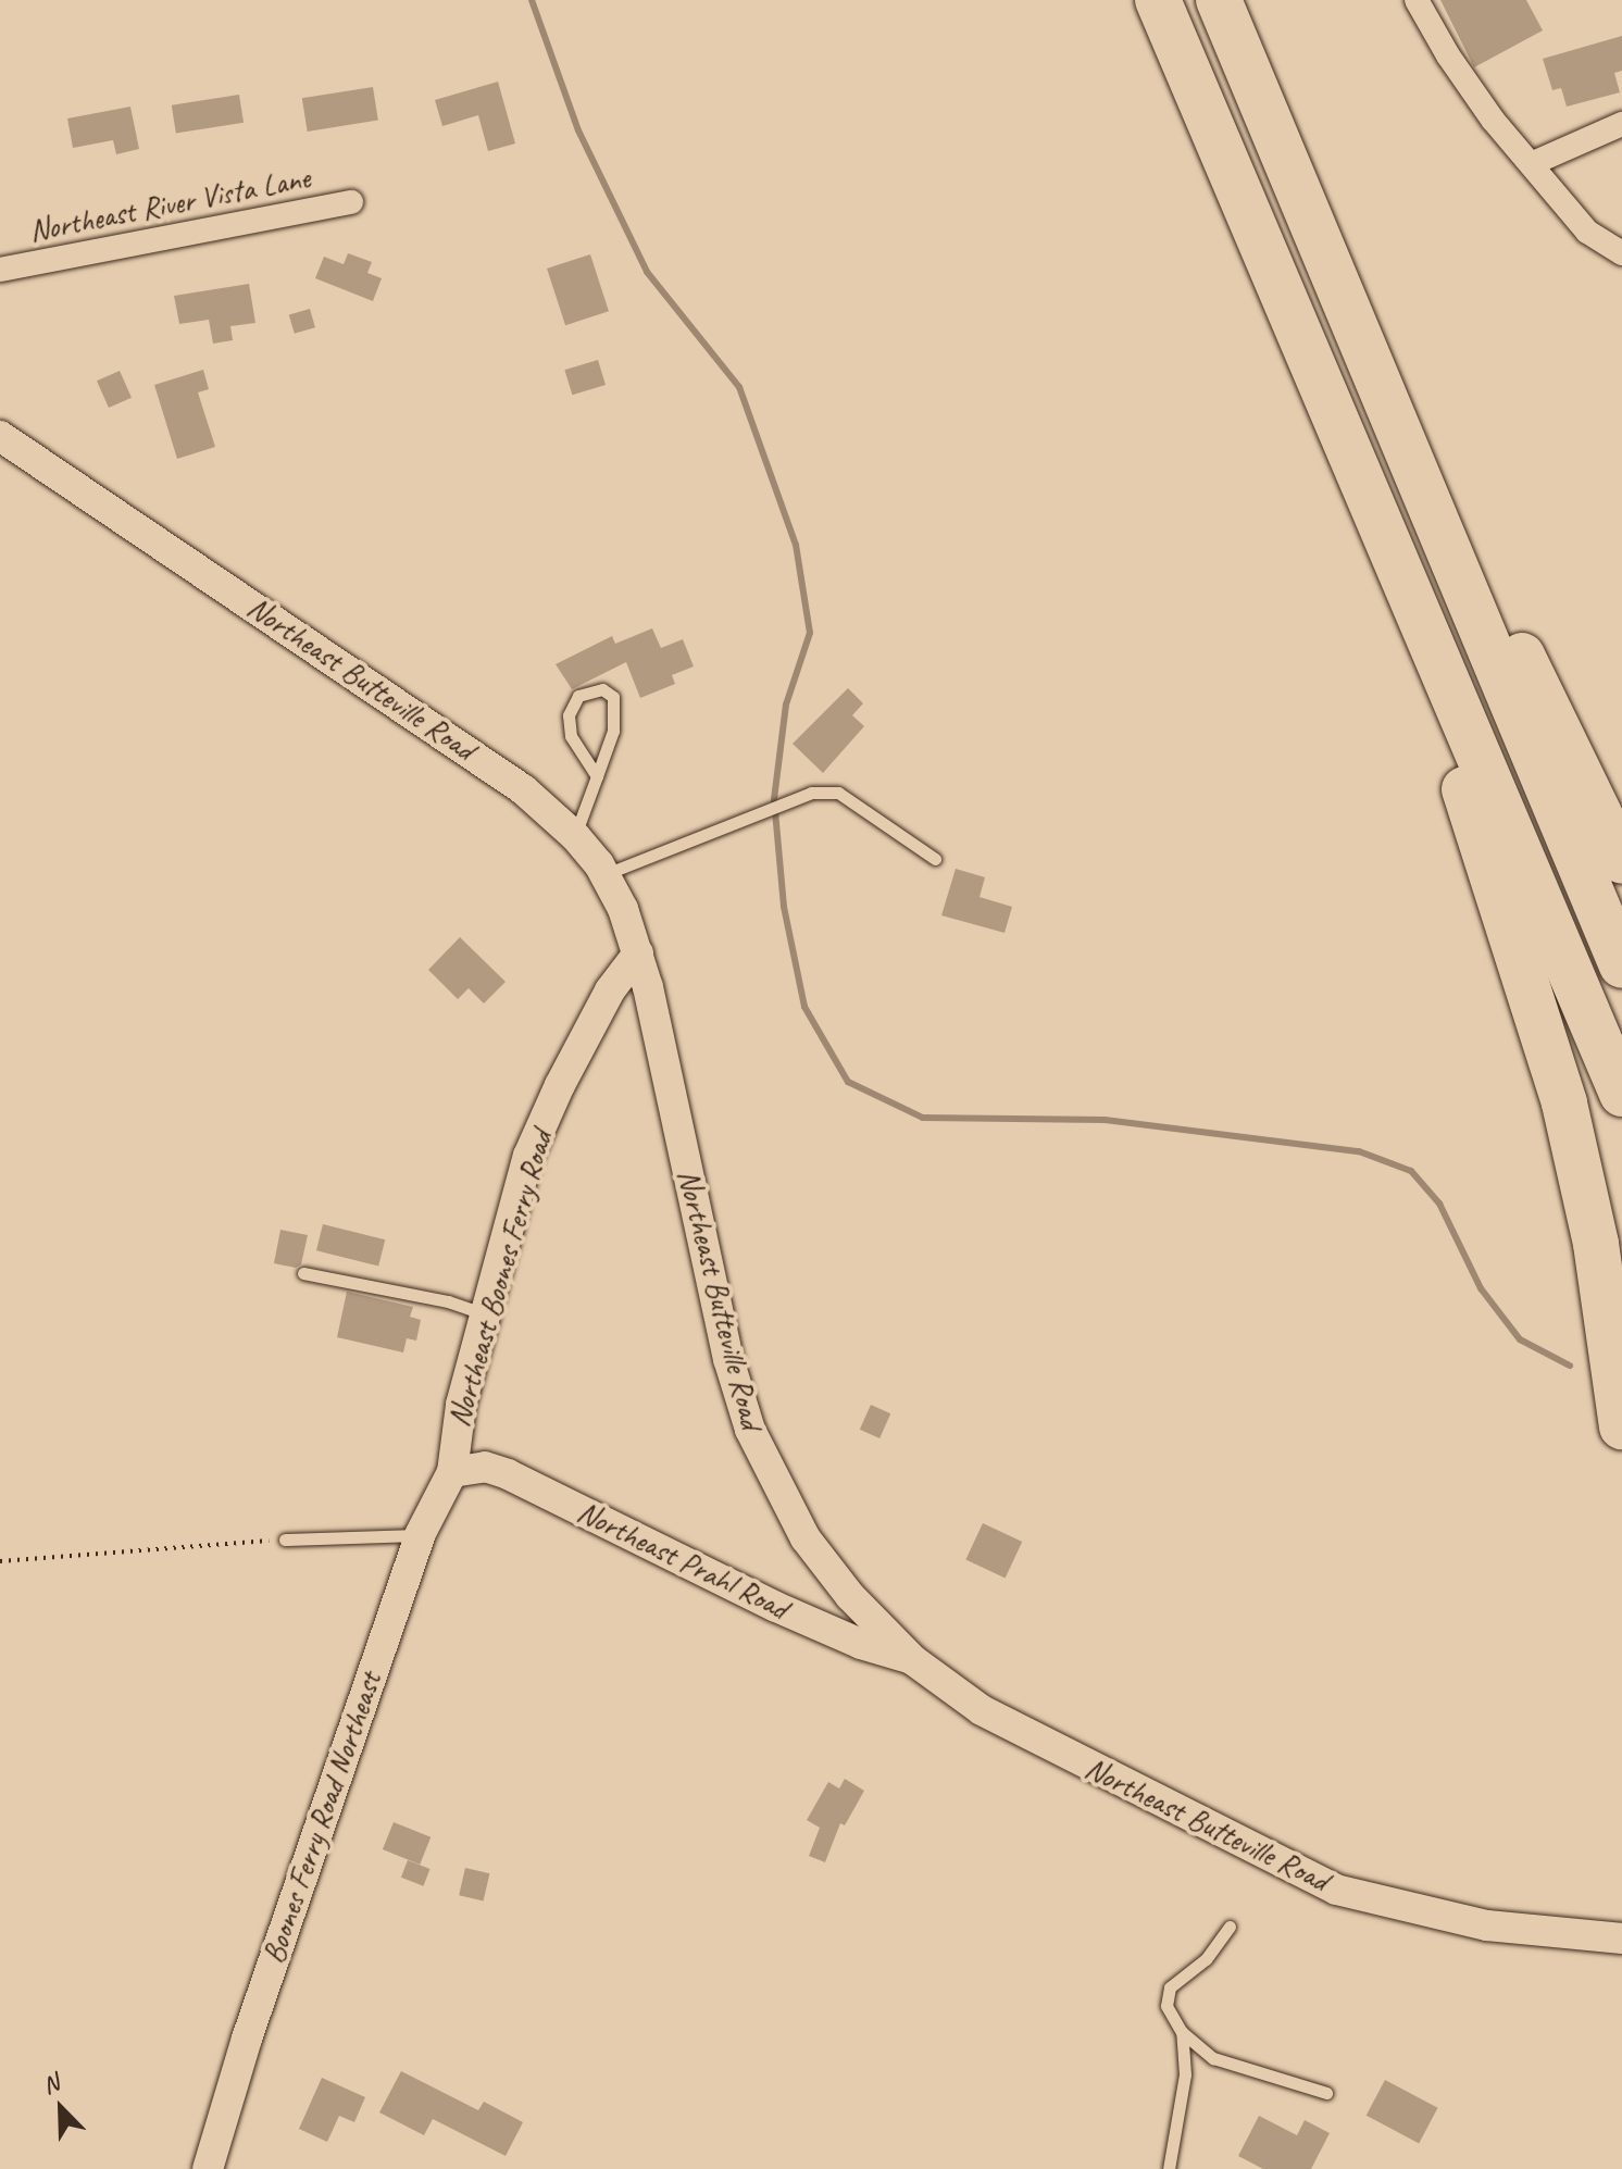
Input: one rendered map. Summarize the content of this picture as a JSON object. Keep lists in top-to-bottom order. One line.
{"streets":{"street":["Northeast River Vista Lane","Northeast Butteville Road","Northeast Boones Ferry Road","Northeast Prahl Road","Boones Ferry Road Northeast"]},"crossings":[["Northeast Butteville Road","Northeast Boones Ferry Road"],["Northeast Butteville Road","Northeast Prahl Road"],["Northeast Boones Ferry Road","Northeast Prahl Road"],["Northeast Boones Ferry Road","Boones Ferry Road Northeast"],["Northeast Prahl Road","Boones Ferry Road Northeast"]],"north":"top left"}
